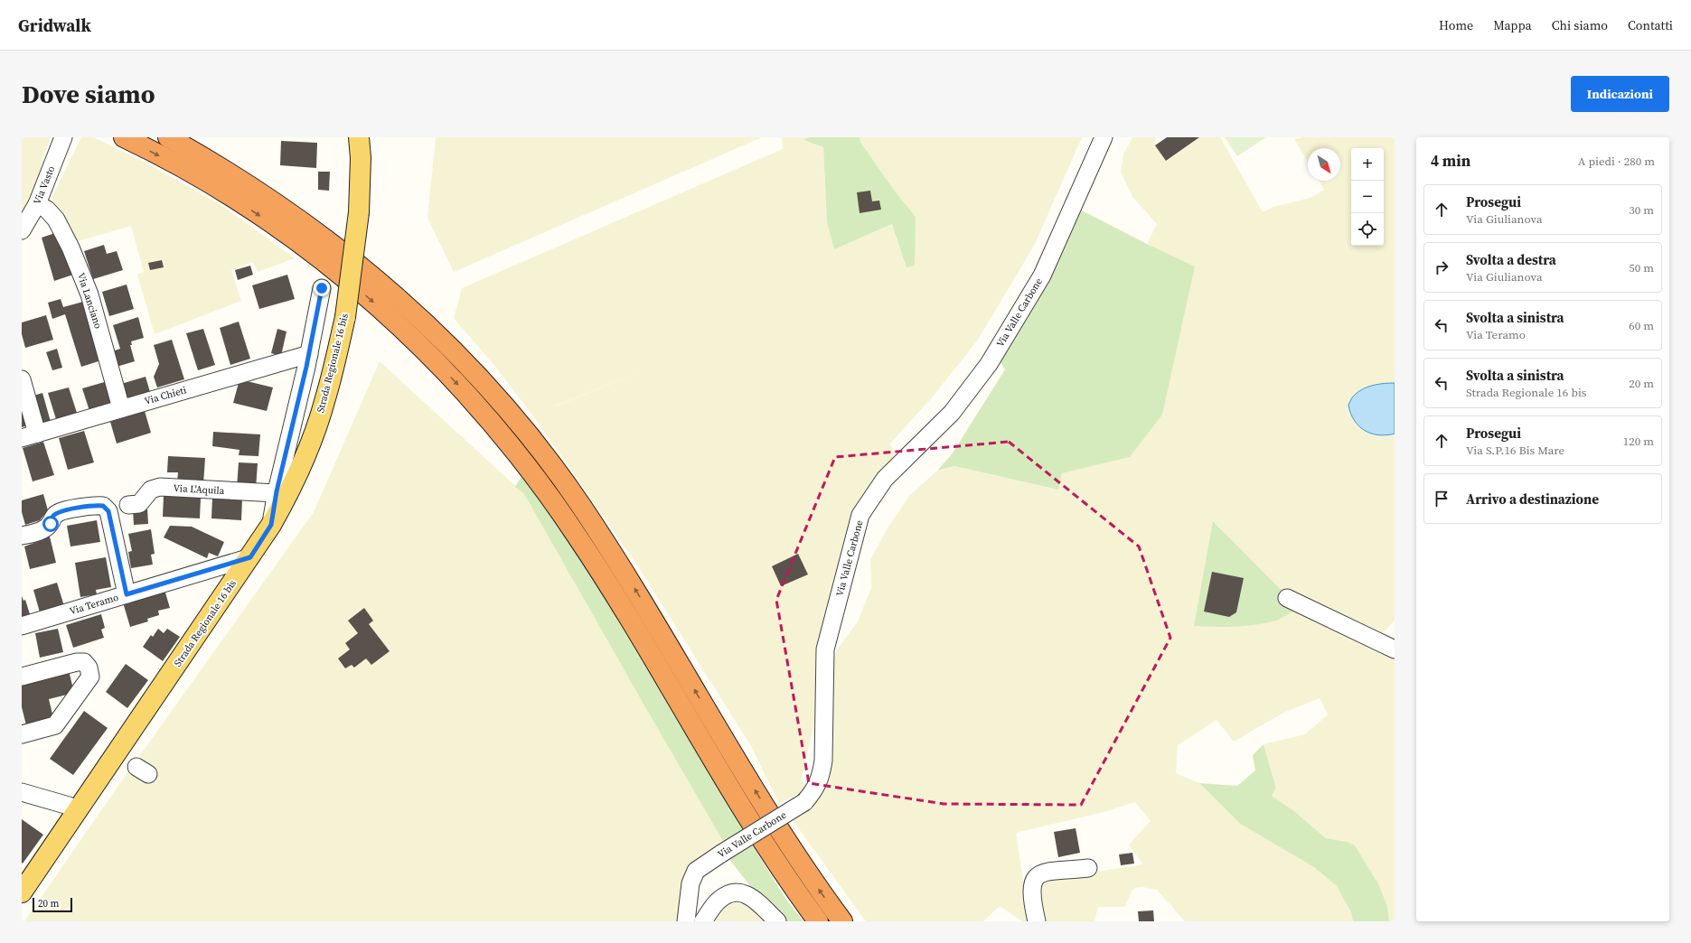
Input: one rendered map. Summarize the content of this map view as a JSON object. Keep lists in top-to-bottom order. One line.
{"streets":{"main road":["Strada Regionale 16 bis"],"street":["Via Vasto","Via Lanciano","Via Valle Carbone","Via Chieti","Via L'Aquila","Via Teramo"]},"crossings":[["Via Vasto","Via Lanciano"],["Via Lanciano","Via Chieti"],["Strada Regionale 16 bis","Via Teramo"]],"scale_bar":"20 m","north":"bottom right","page":{"header":"Gridwalk","nav":["Home","Mappa","Chi siamo","Contatti"],"buttons":"Indicazioni","title":"Dove siamo","heading":["4 min","A piedi · 280 m"],"map_buttons":["+","−"],"list":[["Prosegui","Via Giulianova","30 m"],["Svolta a destra","Via Giulianova","50 m"],["Svolta a sinistra","Via Teramo","60 m"],["Svolta a sinistra","Strada Regionale 16 bis","20 m"],["Prosegui","Via S.P.16 Bis Mare","120 m"],"Arrivo a destinazione"],"scale":"20 m"}}
